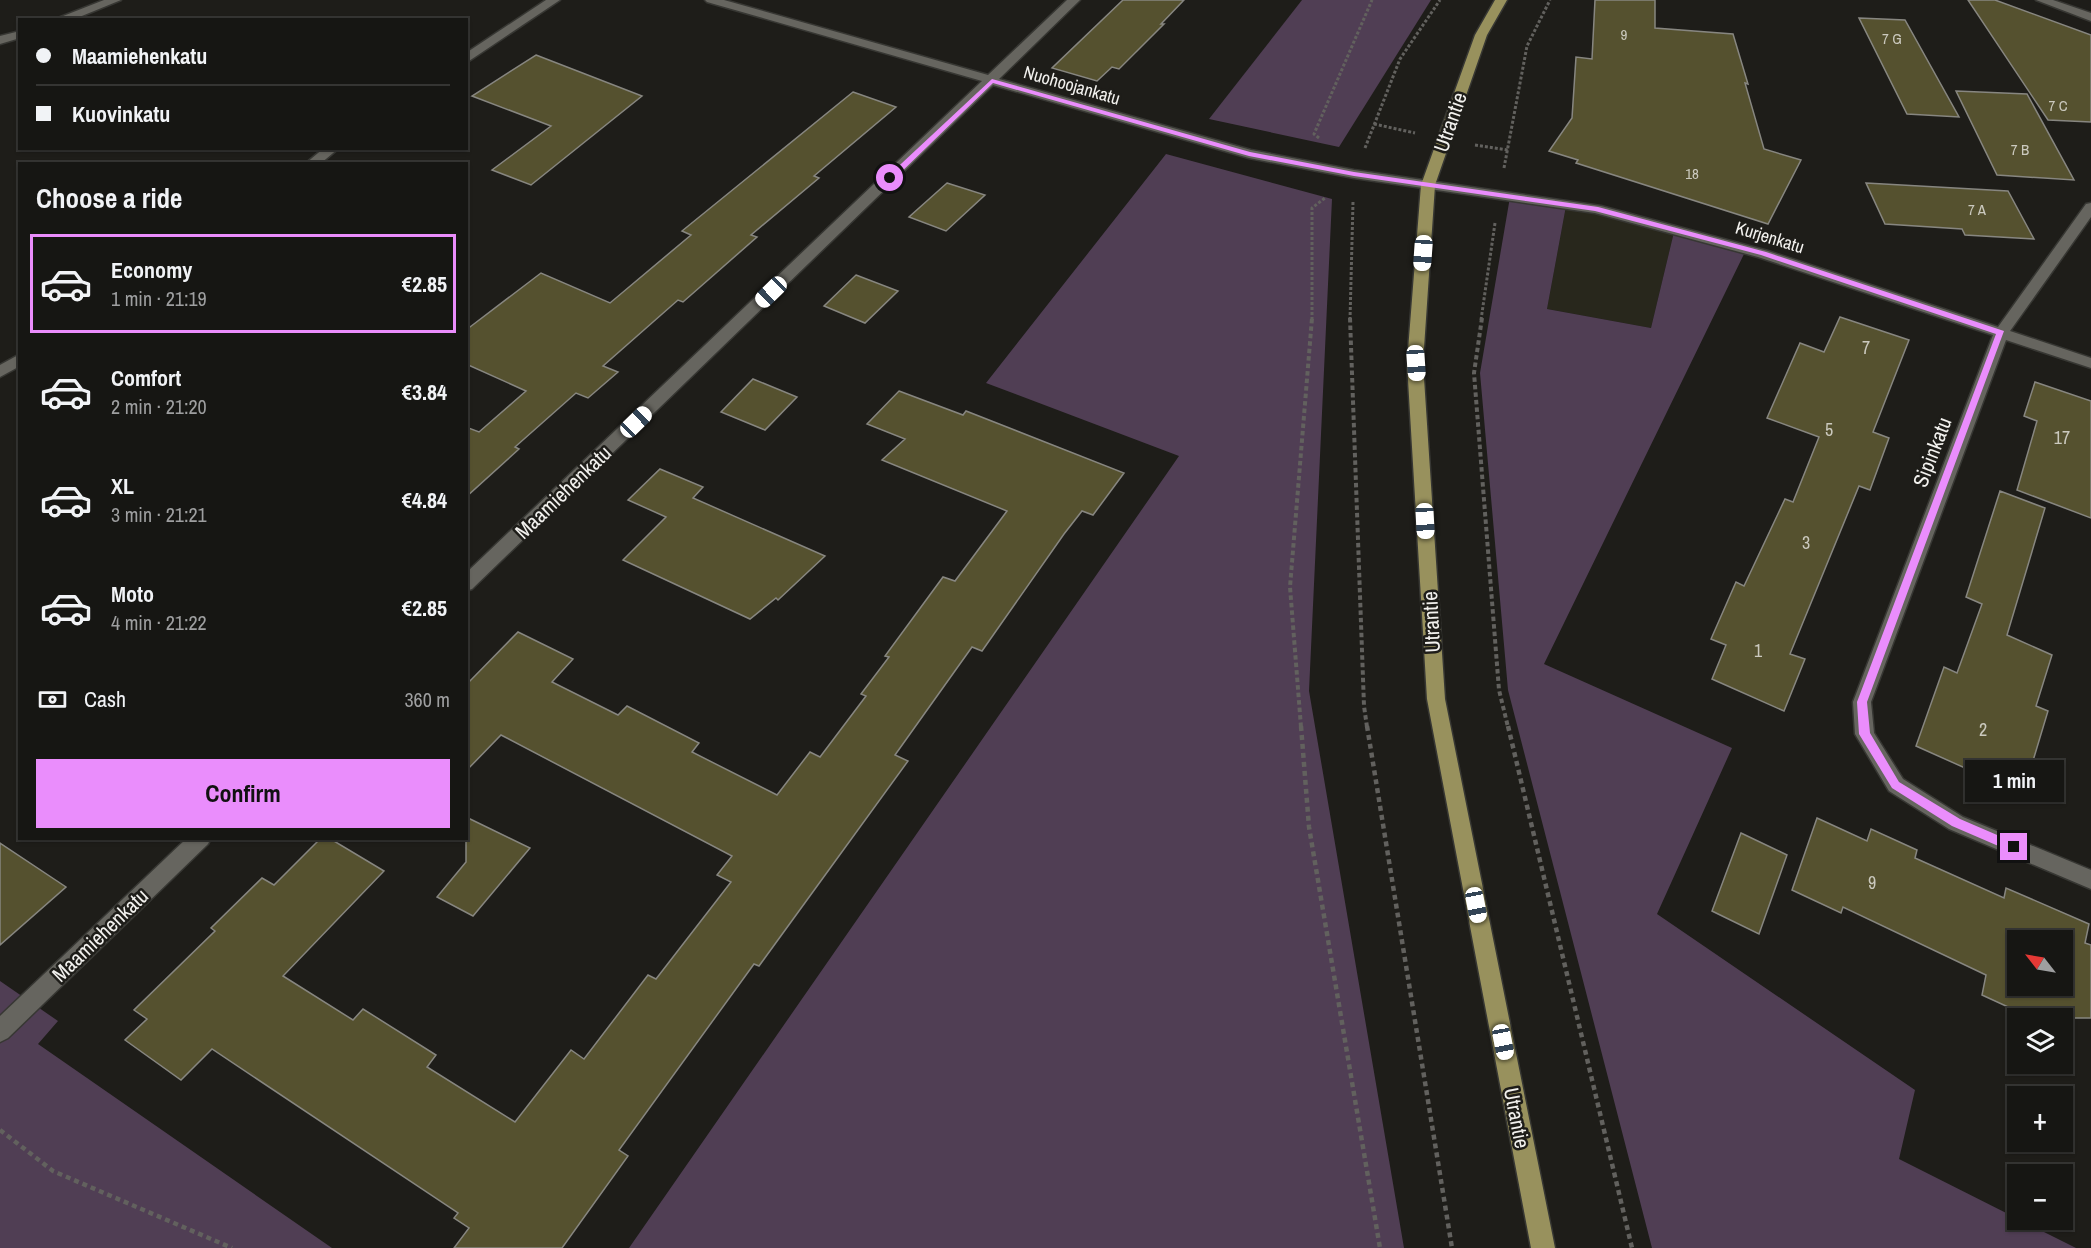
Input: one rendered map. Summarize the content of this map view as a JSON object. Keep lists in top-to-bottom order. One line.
{"streets":{"main road":["Utrantie"],"street":["Nuohoojankatu","Kurjenkatu","Sipinkatu","Maamiehenkatu"]},"crossings":[["Nuohoojankatu","Utrantie"],["Nuohoojankatu","Kurjenkatu"],["Nuohoojankatu","Maamiehenkatu"],["Utrantie","Kurjenkatu"],["Kurjenkatu","Sipinkatu"]],"house_numbers":["9","7 G","7 C","7 B","18","7 A","7","5","17","3","1","2","9"],"north":"top left","page":{"banner":["Maamiehenkatu","Kuovinkatu"],"heading":"Choose a ride","list":[{"name":"Economy","note":"1 min · 21:19","value":"€2.85"},{"name":"Comfort","note":"2 min · 21:20","value":"€3.84"},{"name":"XL","note":"3 min · 21:21","value":"€4.84"},{"name":"Moto","note":"4 min · 21:22","value":"€2.85"}],"pay":["Cash","360 m"],"buttons":"Confirm","bubble":"1 min","map_buttons":["+","−"]}}
